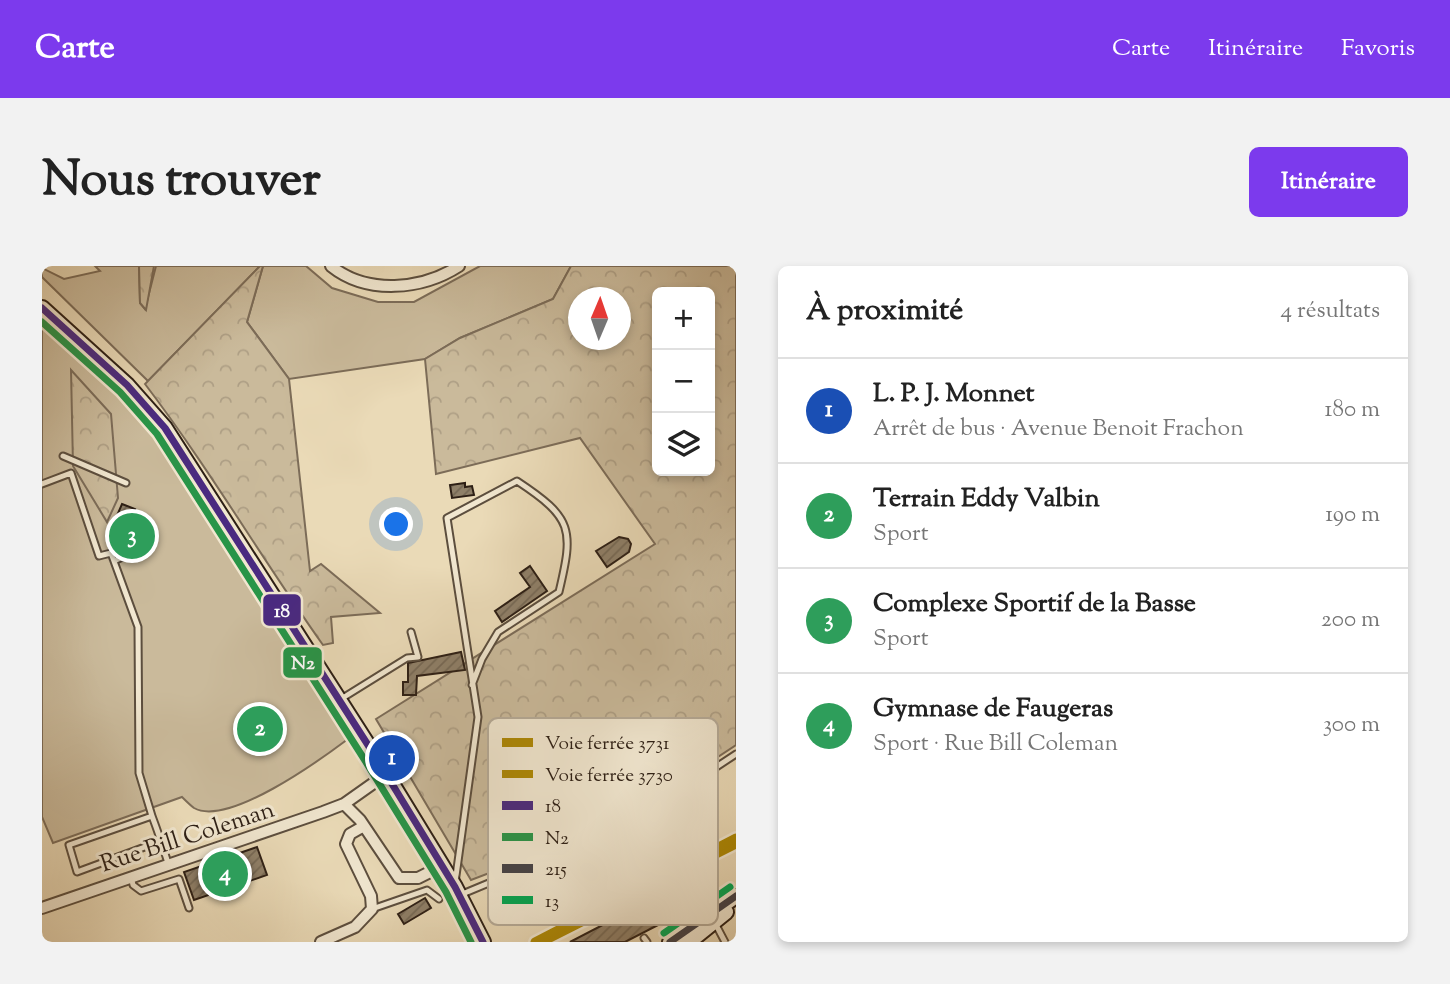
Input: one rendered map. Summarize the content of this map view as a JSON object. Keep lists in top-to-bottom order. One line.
{"streets":{"street":["Rue Bill Coleman"]},"lines":["transit line 18","transit line N2","rail line 3730","rail line 3731","transit line 13","transit line 215"],"legend":["Voie ferrée 3731","Voie ferrée 3730","18","N2","215","13"],"north":"top","page":{"header":"Carte","nav":["Carte","Itinéraire","Favoris"],"title":"Nous trouver","buttons":"Itinéraire","heading":["À proximité","4 résultats"],"map_buttons":["+","−"],"list":[{"mark":"1","name":"L. P. J. Monnet","note":"Arrêt de bus · Avenue Benoit Frachon","value":"180 m"},{"mark":"2","name":"Terrain Eddy Valbin","note":"Sport","value":"190 m"},{"mark":"3","name":"Complexe Sportif de la Basse","note":"Sport","value":"200 m"},{"mark":"4","name":"Gymnase de Faugeras","note":"Sport · Rue Bill Coleman","value":"300 m"}],"pins":["3","2","1","4"]}}
